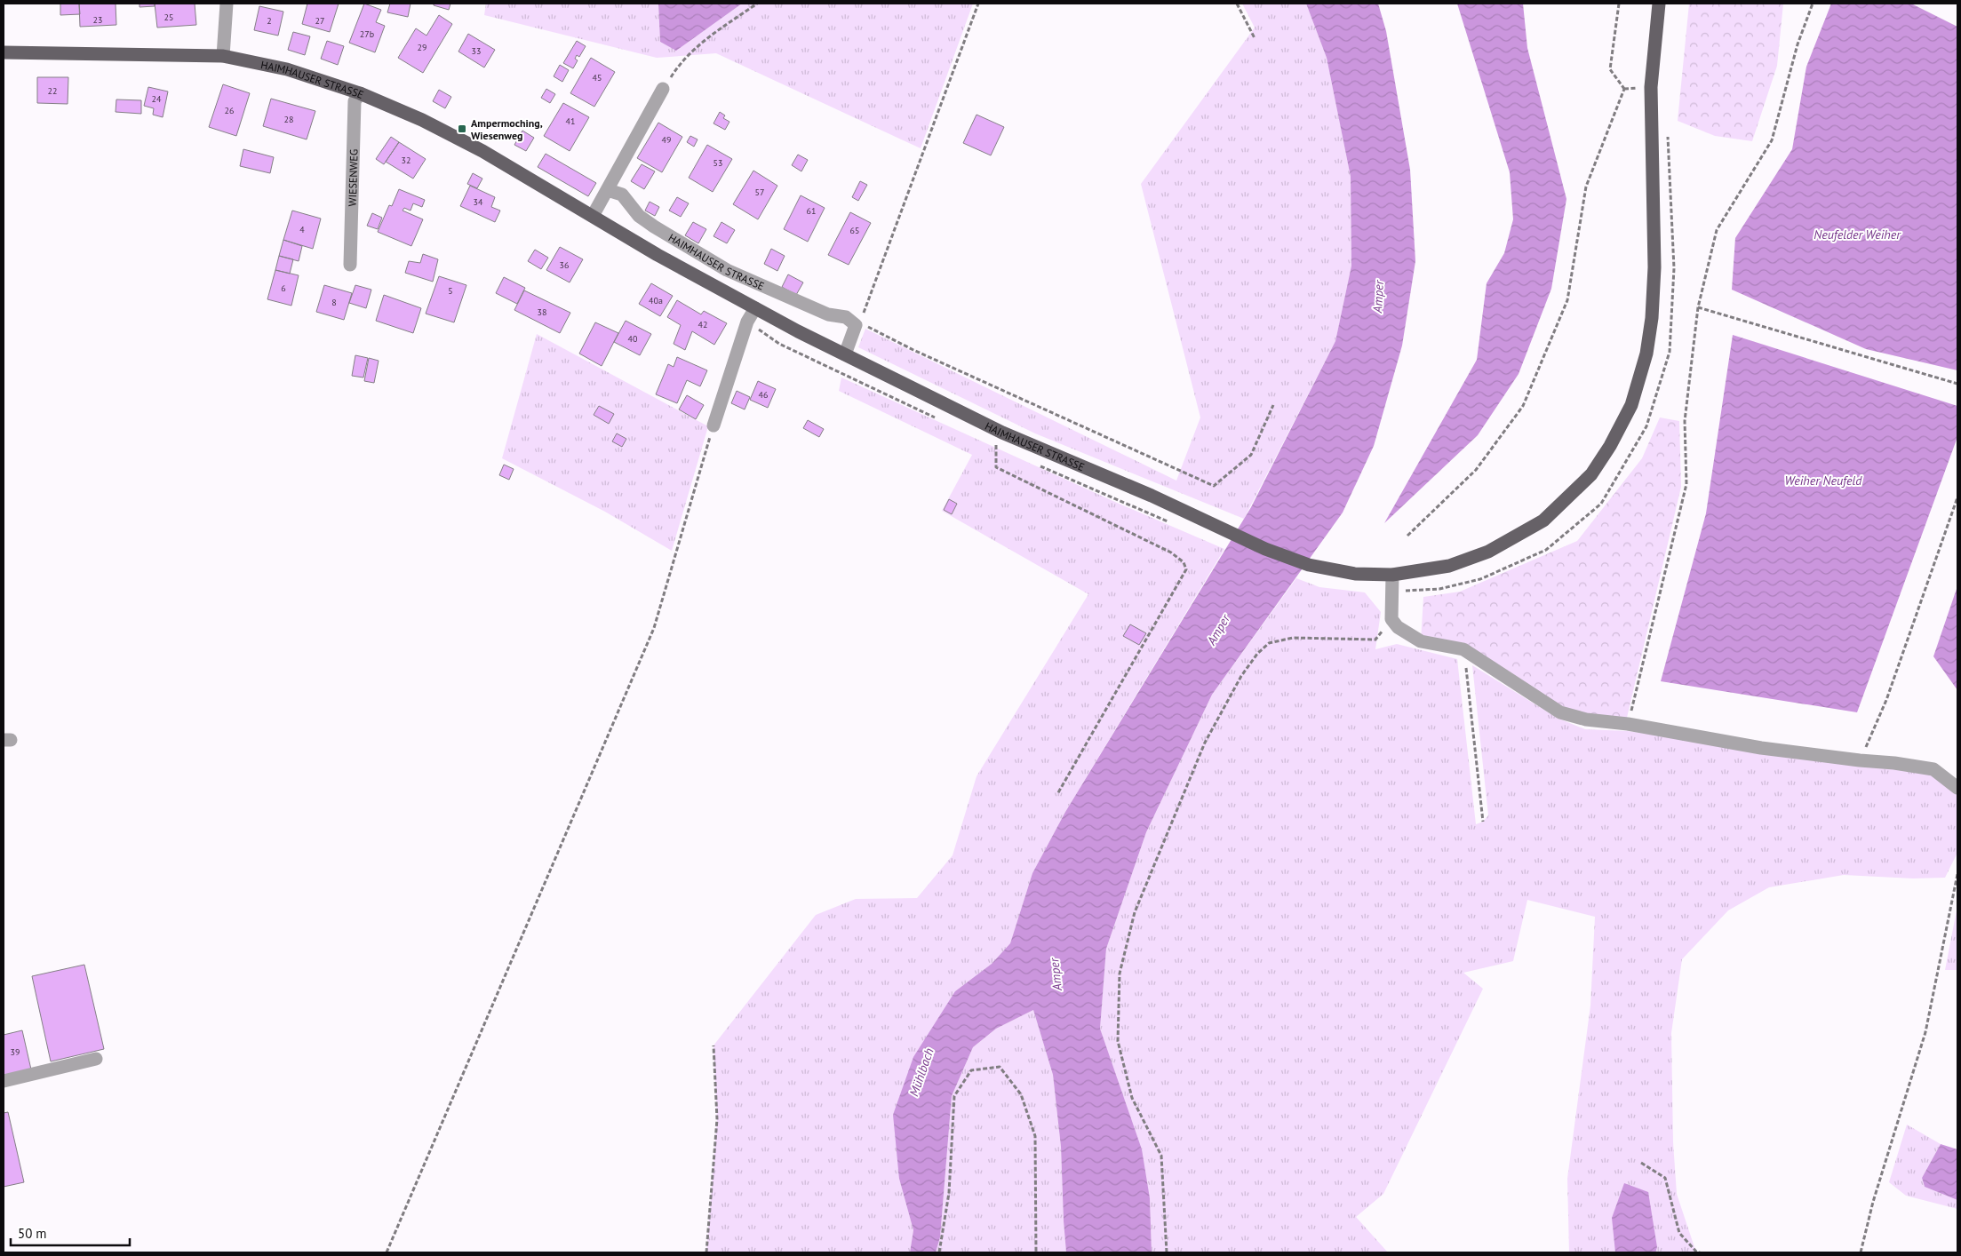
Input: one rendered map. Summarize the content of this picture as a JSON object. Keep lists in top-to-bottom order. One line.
{"streets":{"main road":["HAIMHAUSER STRASSE"],"street":["WIESENWEG"]},"crossings":[["HAIMHAUSER STRASSE","WIESENWEG"]],"water":["Neufelder Weiher","Amper","Weiher Neufeld","Mühlbach"],"places":{"transit":["Ampermoching, Wiesenweg"]},"house_numbers":["25","23","2","27","27b","29","33","45","22","24","26","28","41","49","32","53","57","34","61","4","65","36","6","5","40a","8","38","42","40","46","39"],"scale_bar":"50 m"}
